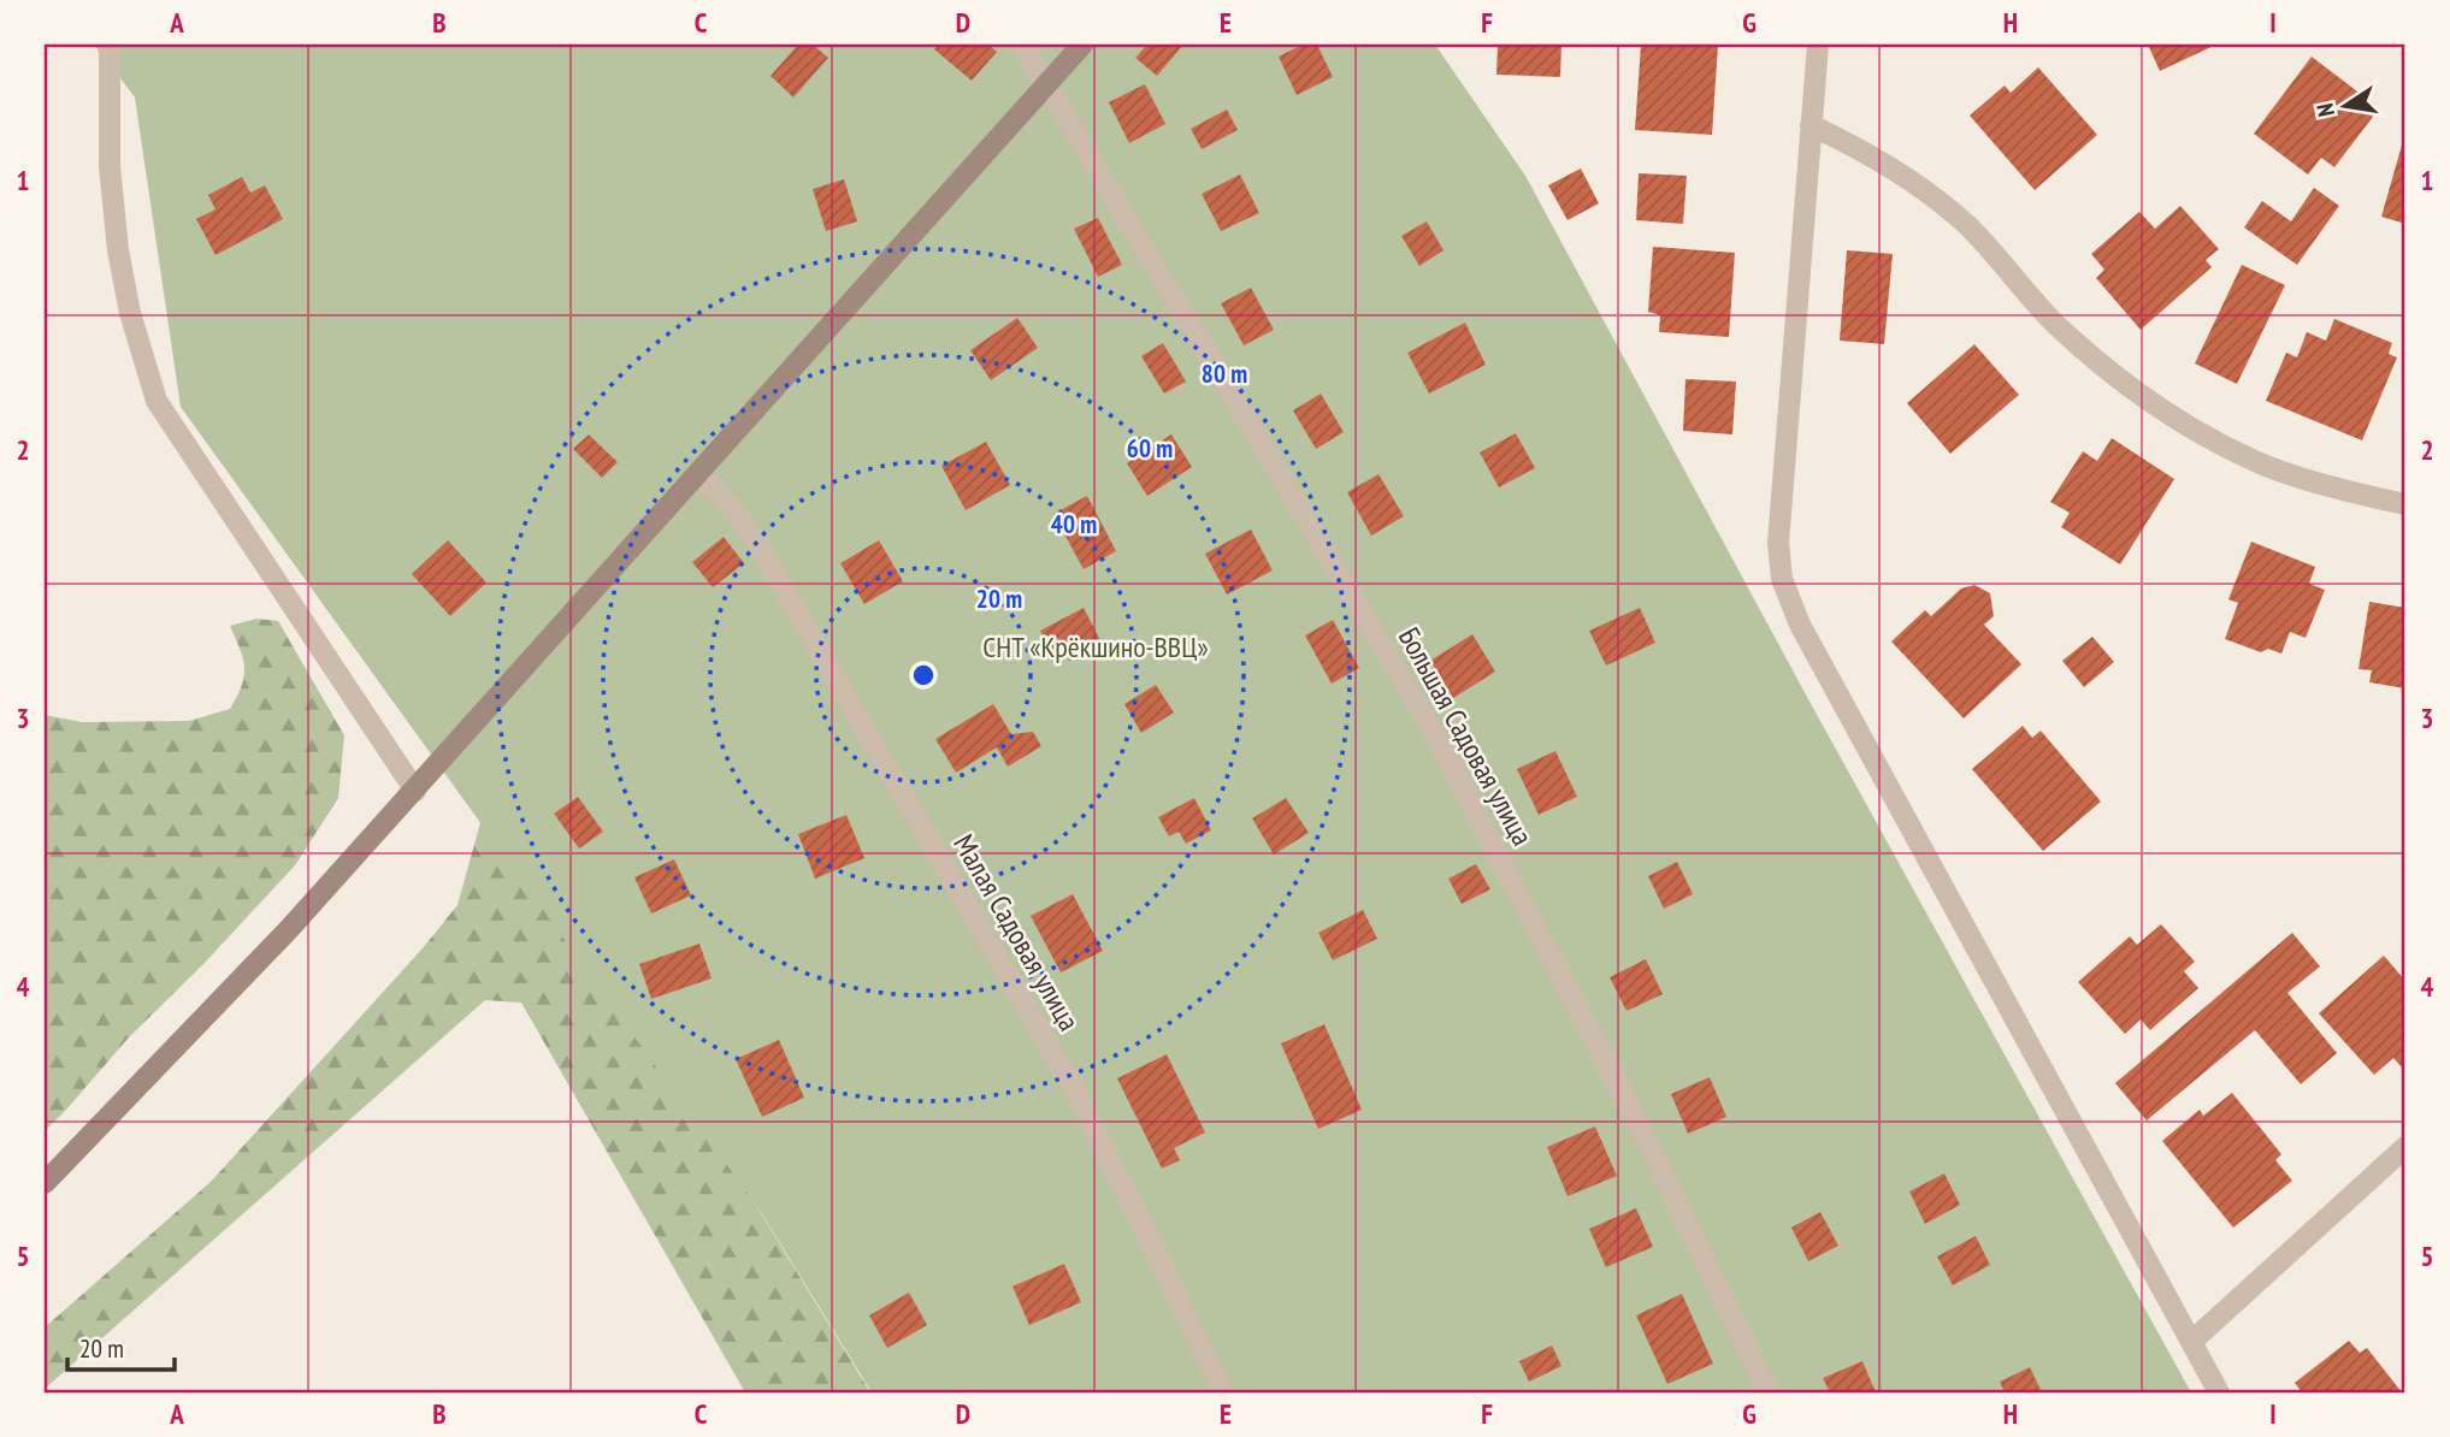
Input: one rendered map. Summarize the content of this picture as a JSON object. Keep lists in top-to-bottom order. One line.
{"streets":{"street":["Большая Садовая улица","Малая Садовая улица"]},"parks":["СНТ «Крёкшино-ВВЦ»"],"scale_bar":"20 m","north":"left","grid":{"columns":["A","B","C","D","E","F","G","H","I"],"rows":["1","2","3","4","5"]},"rings":["80 m","60 m","40 m","20 m"]}
